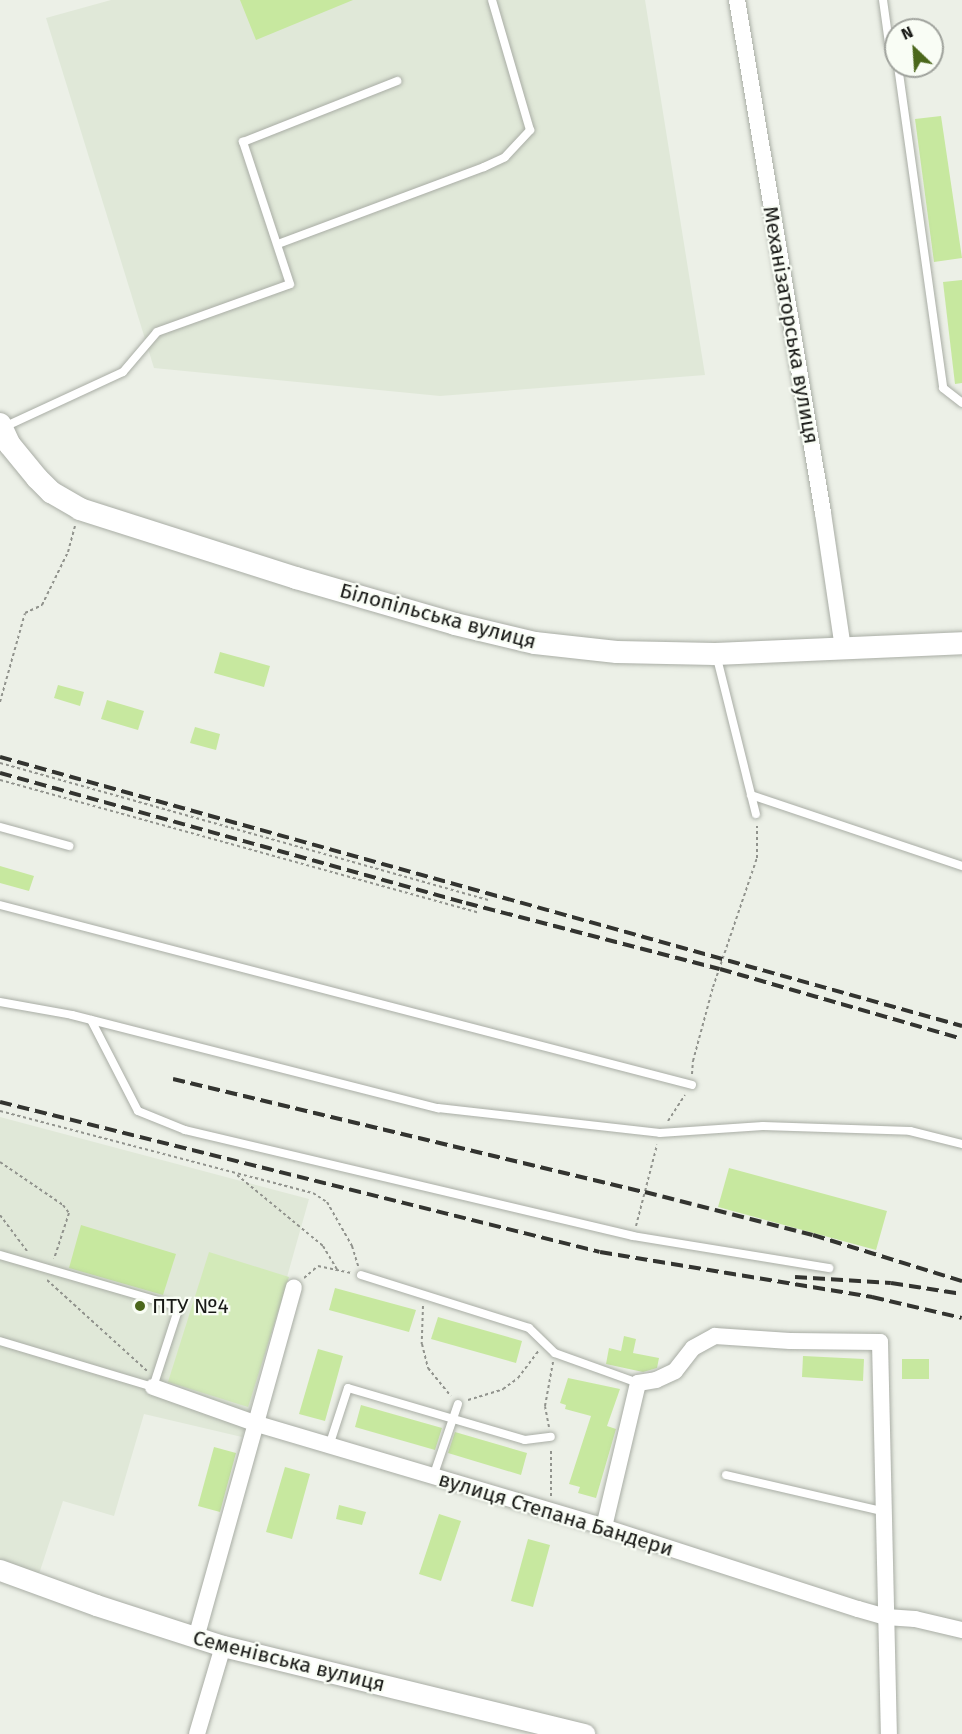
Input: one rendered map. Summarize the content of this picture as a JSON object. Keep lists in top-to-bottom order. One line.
{"streets":{"main road":["Білопільська вулиця"],"street":["Механізаторська вулиця","вулиця Степана Бандери","Семенівська вулиця"]},"crossings":[["Механізаторська вулиця","Білопільська вулиця"]],"places":["ПТУ №4"],"north":"top left"}
